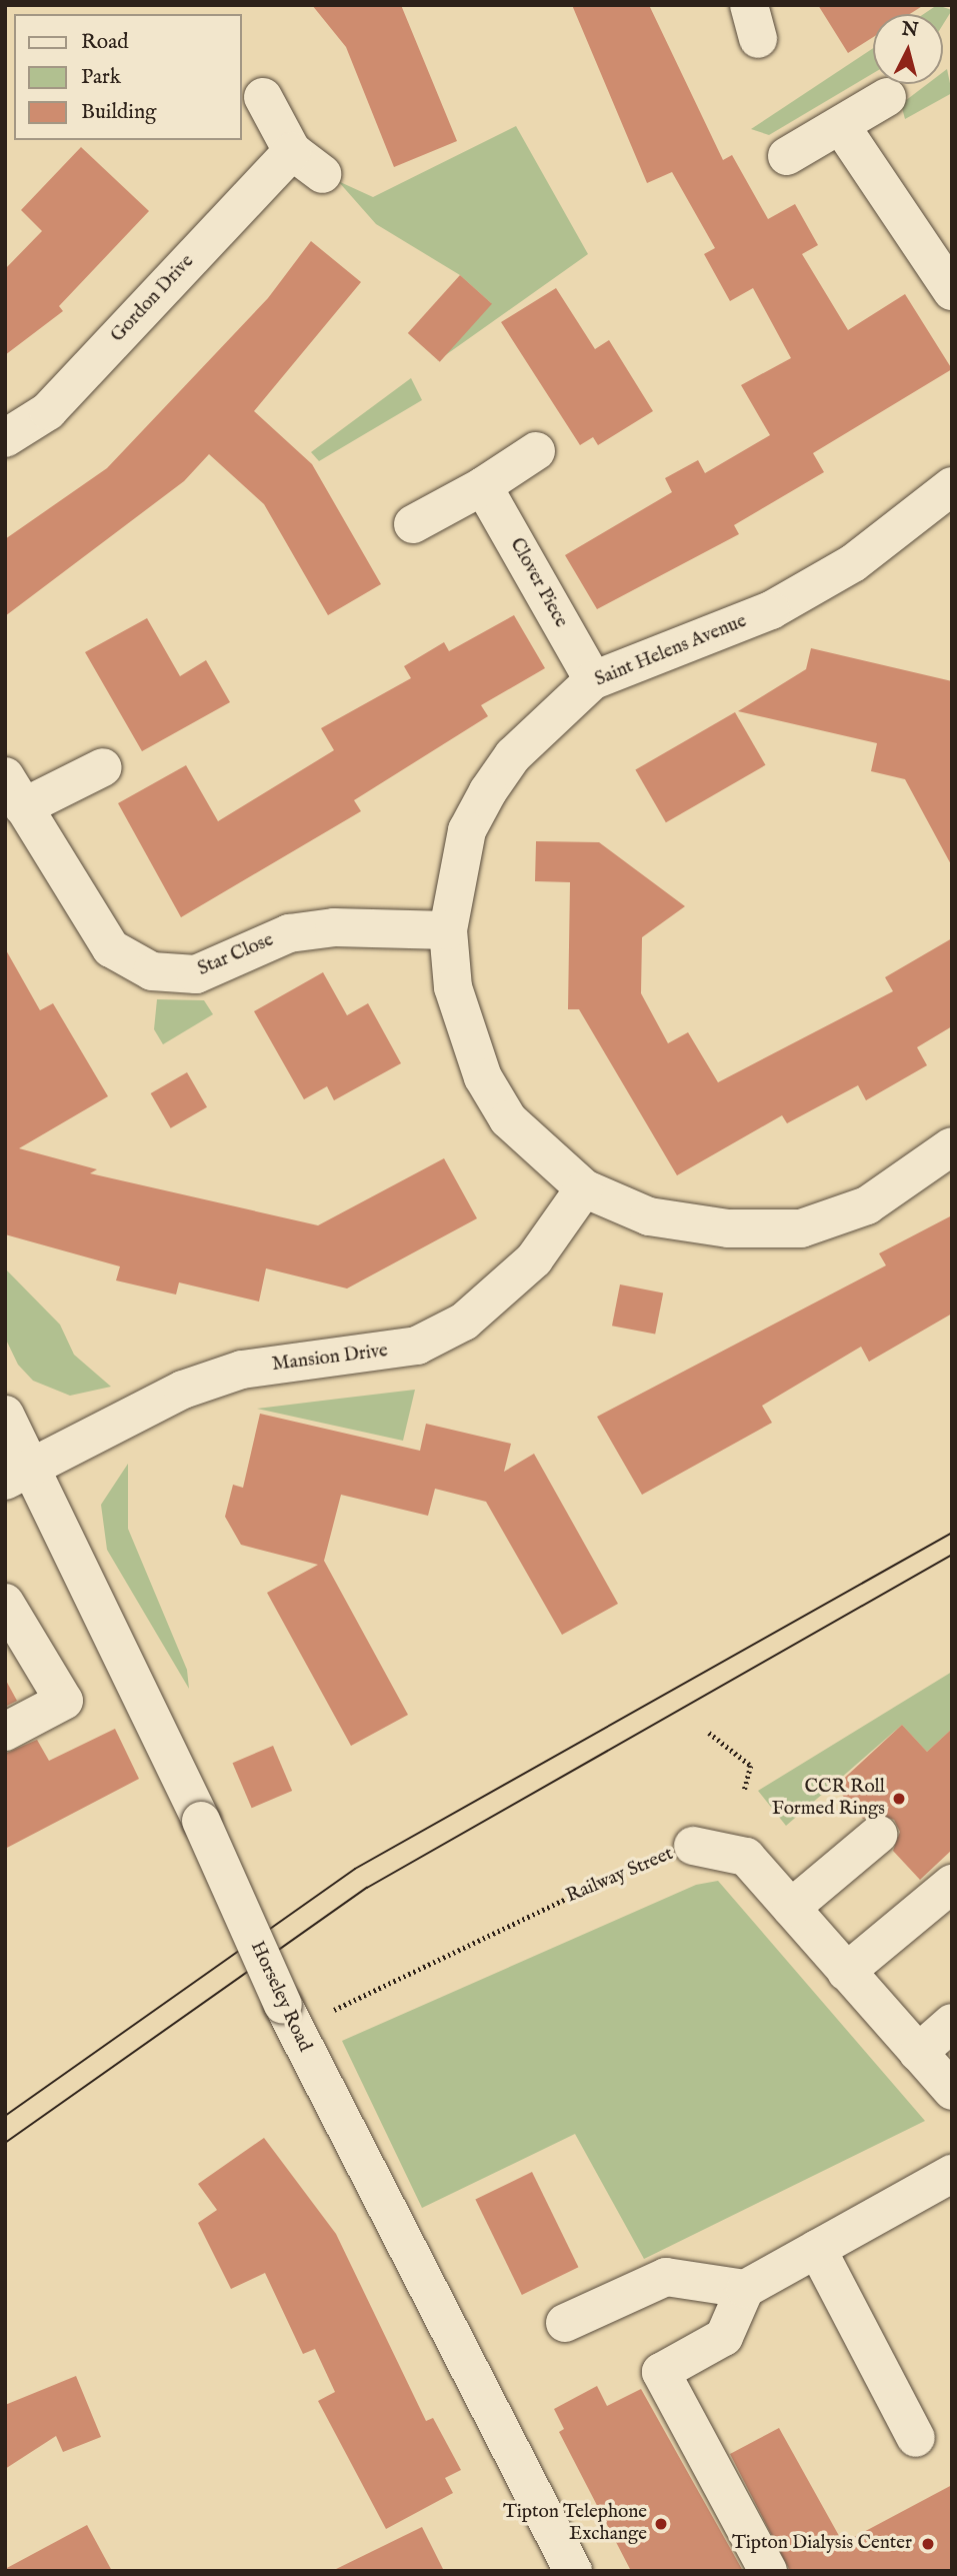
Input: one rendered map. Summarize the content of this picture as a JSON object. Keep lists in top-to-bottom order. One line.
{"streets":{"street":["Gordon Drive","Clover Piece","Saint Helens Avenue","Star Close","Mansion Drive","Railway Street","Horseley Road"]},"crossings":[["Clover Piece","Saint Helens Avenue"],["Saint Helens Avenue","Star Close"],["Saint Helens Avenue","Mansion Drive"],["Mansion Drive","Horseley Road"],["Railway Street","Horseley Road"]],"places":["CCR Roll Formed Rings","Tipton Telephone Exchange","Tipton Dialysis Center"],"legend":["Road","Park","Building"],"north":"top"}
